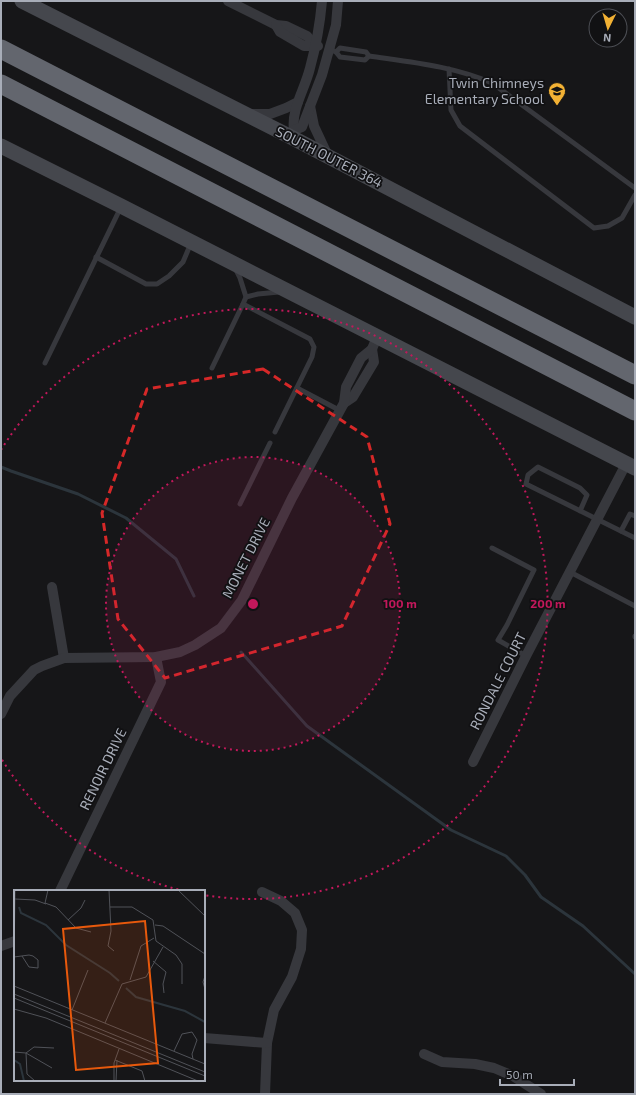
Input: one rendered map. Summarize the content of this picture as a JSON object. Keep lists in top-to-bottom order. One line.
{"streets":{"main road":["SOUTH OUTER 364"],"street":["MONET DRIVE","RONDALE COURT","RENOIR DRIVE"]},"crossings":[["MONET DRIVE","RENOIR DRIVE"]],"places":{"school or university":["Twin Chimneys Elementary School"]},"scale_bar":"50 m","north":"bottom","rings":["100 m","200 m"]}
